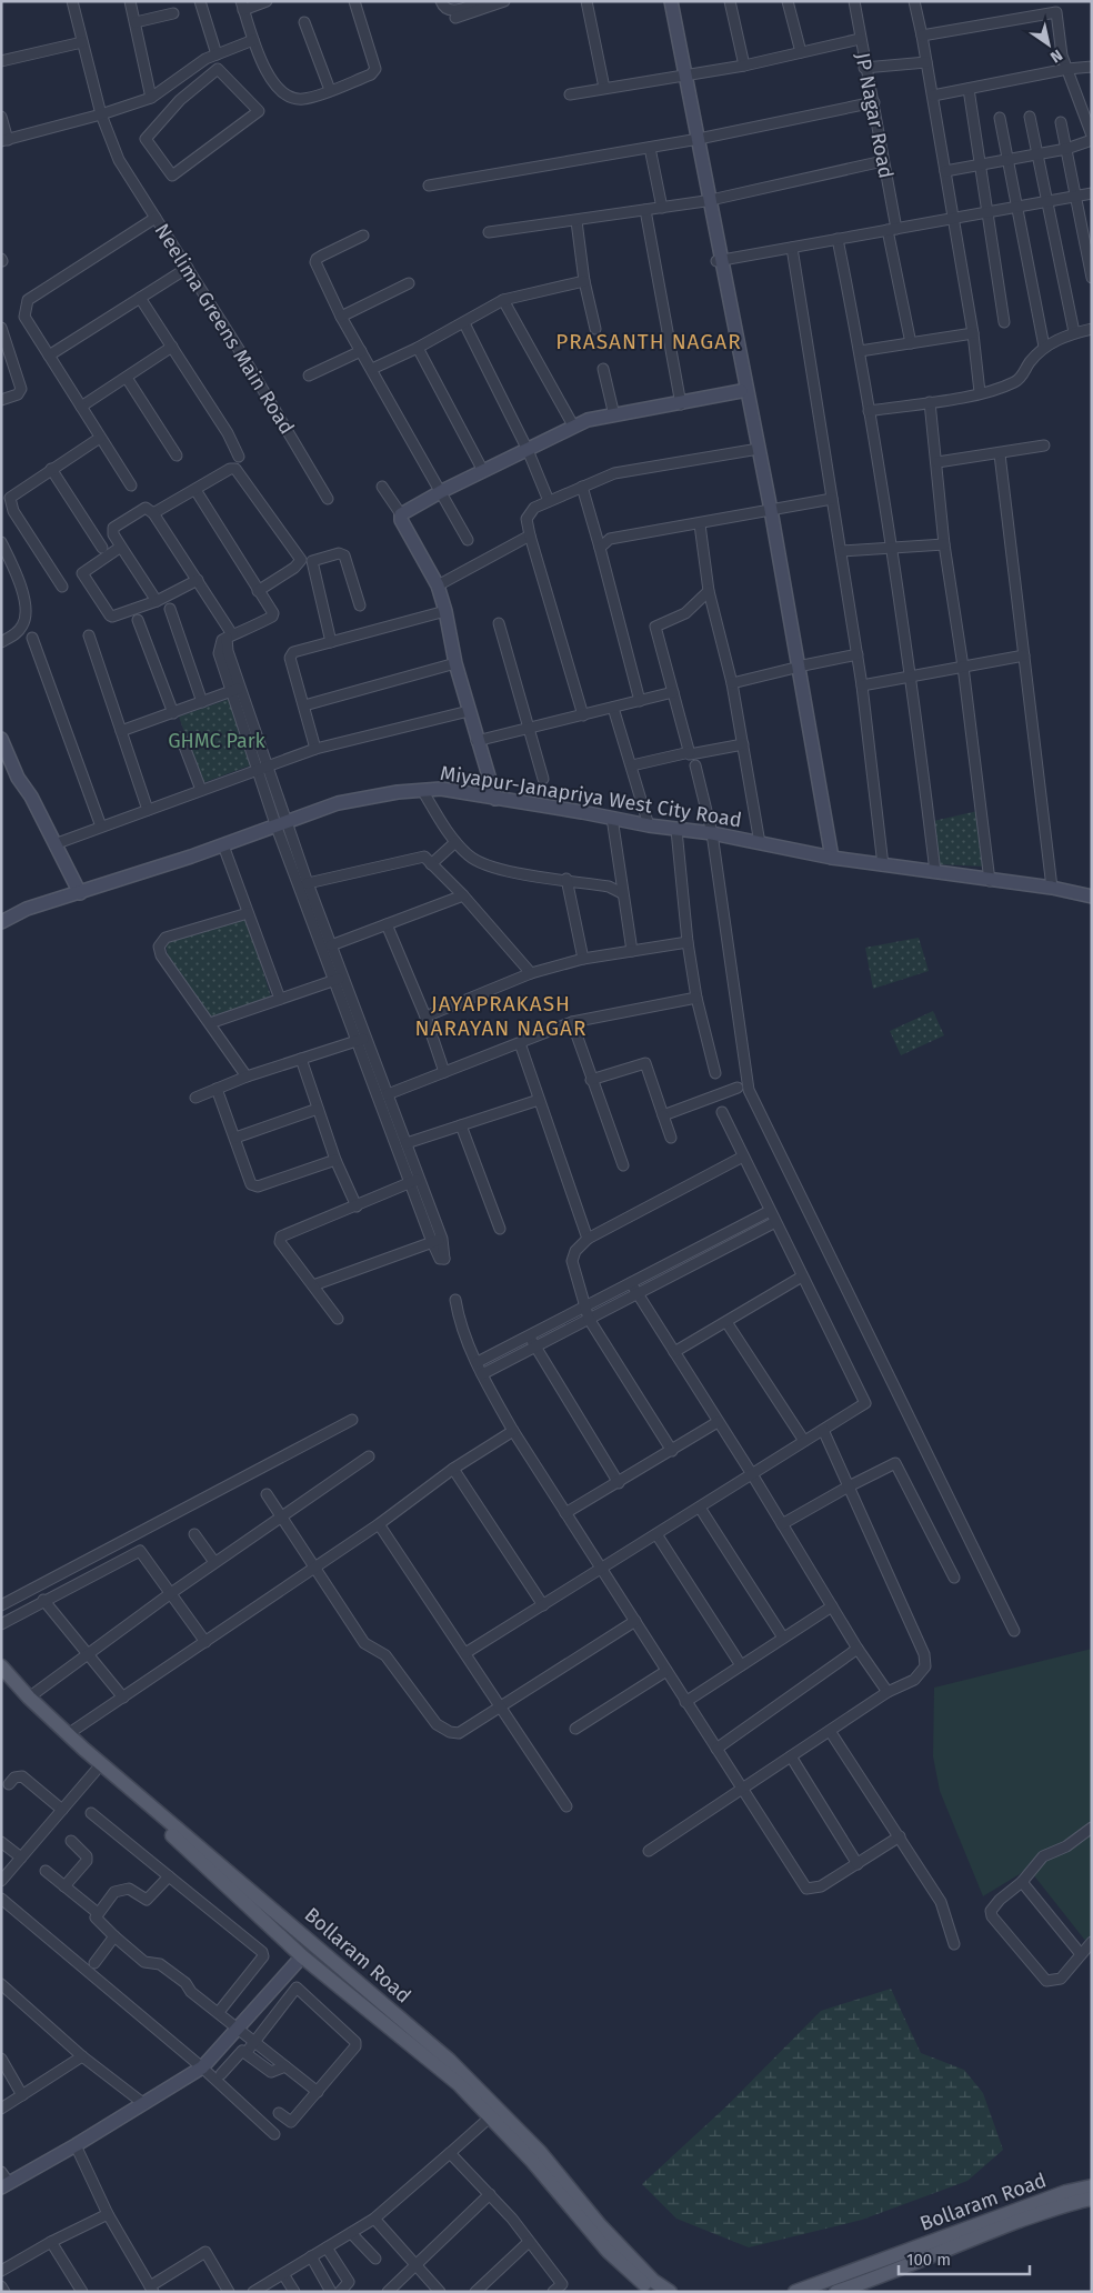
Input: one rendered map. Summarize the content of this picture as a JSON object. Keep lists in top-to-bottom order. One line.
{"streets":{"main road":["Bollaram Road"],"street":["JP Nagar Road","Neelima Greens Main Road","Miyapur-Janapriya West City Road"]},"districts":["PRASANTH NAGAR","JAYAPRAKASH NARAYAN NAGAR"],"parks":["GHMC Park"],"scale_bar":"100 m","north":"bottom right"}
